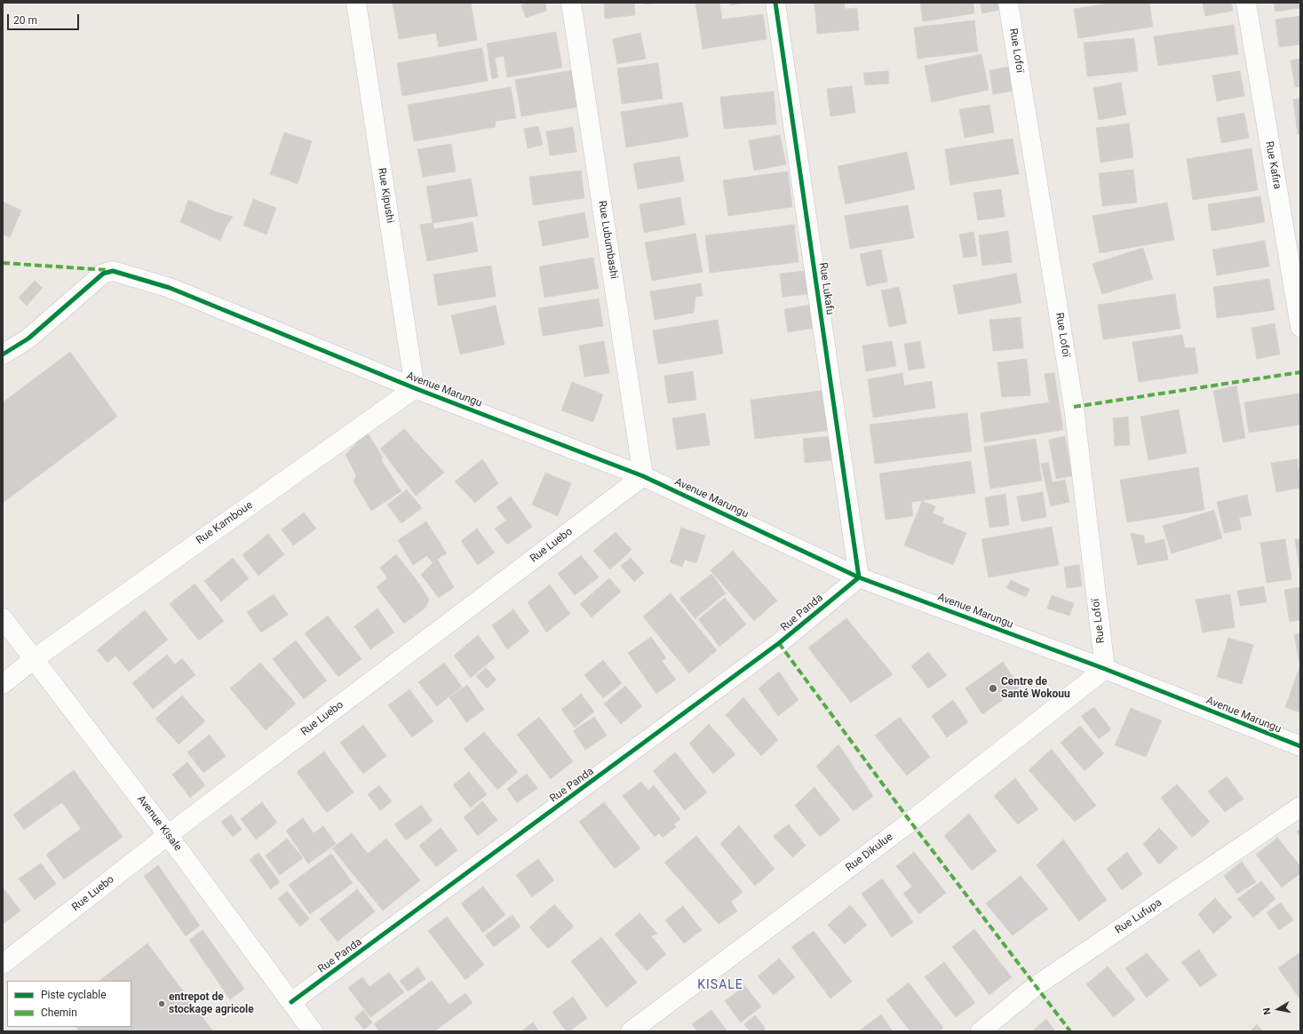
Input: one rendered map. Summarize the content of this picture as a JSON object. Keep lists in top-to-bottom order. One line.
{"streets":{"street":["Rue Lofoï","Rue Kafira","Rue Kipushi","Rue Lubumbashi","Rue Lukafu","Avenue Marungu","Rue Kamboue","Rue Luebo","Rue Panda","Avenue Kisale","Rue Dikulue","Rue Lufupa"]},"crossings":[["Rue Lofoï","Avenue Marungu"],["Rue Lofoï","Rue Dikulue"],["Rue Kipushi","Avenue Marungu"],["Rue Kipushi","Rue Kamboue"],["Rue Lubumbashi","Avenue Marungu"],["Rue Lubumbashi","Rue Luebo"],["Rue Lukafu","Avenue Marungu"],["Rue Lukafu","Rue Panda"],["Avenue Marungu","Rue Kamboue"],["Avenue Marungu","Rue Luebo"],["Avenue Marungu","Rue Panda"],["Avenue Marungu","Rue Dikulue"],["Rue Kamboue","Avenue Kisale"],["Rue Luebo","Avenue Kisale"],["Rue Panda","Avenue Kisale"]],"districts":["KISALE"],"places":["Centre de Santé Wokouu","entrepot de stockage agricole"],"legend":["Piste cyclable","Chemin"],"scale_bar":"20 m","north":"left"}
